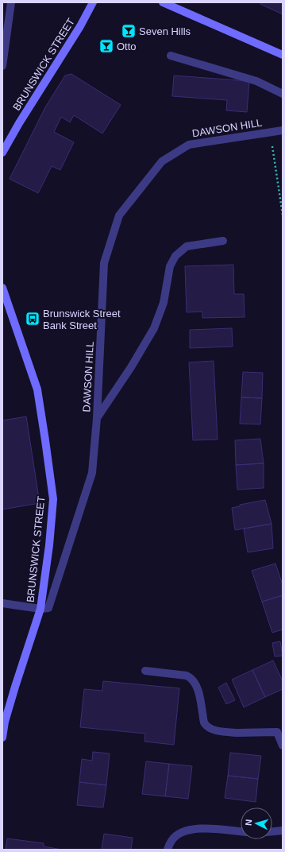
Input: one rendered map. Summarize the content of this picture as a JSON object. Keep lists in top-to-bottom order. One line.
{"streets":{"main road":["BRUNSWICK STREET"],"street":["DAWSON HILL"]},"crossings":[["BRUNSWICK STREET","DAWSON HILL"]],"places":{"bar":["Seven Hills","Otto"],"bus stop":["Brunswick Street Bank Street"]},"north":"left"}
